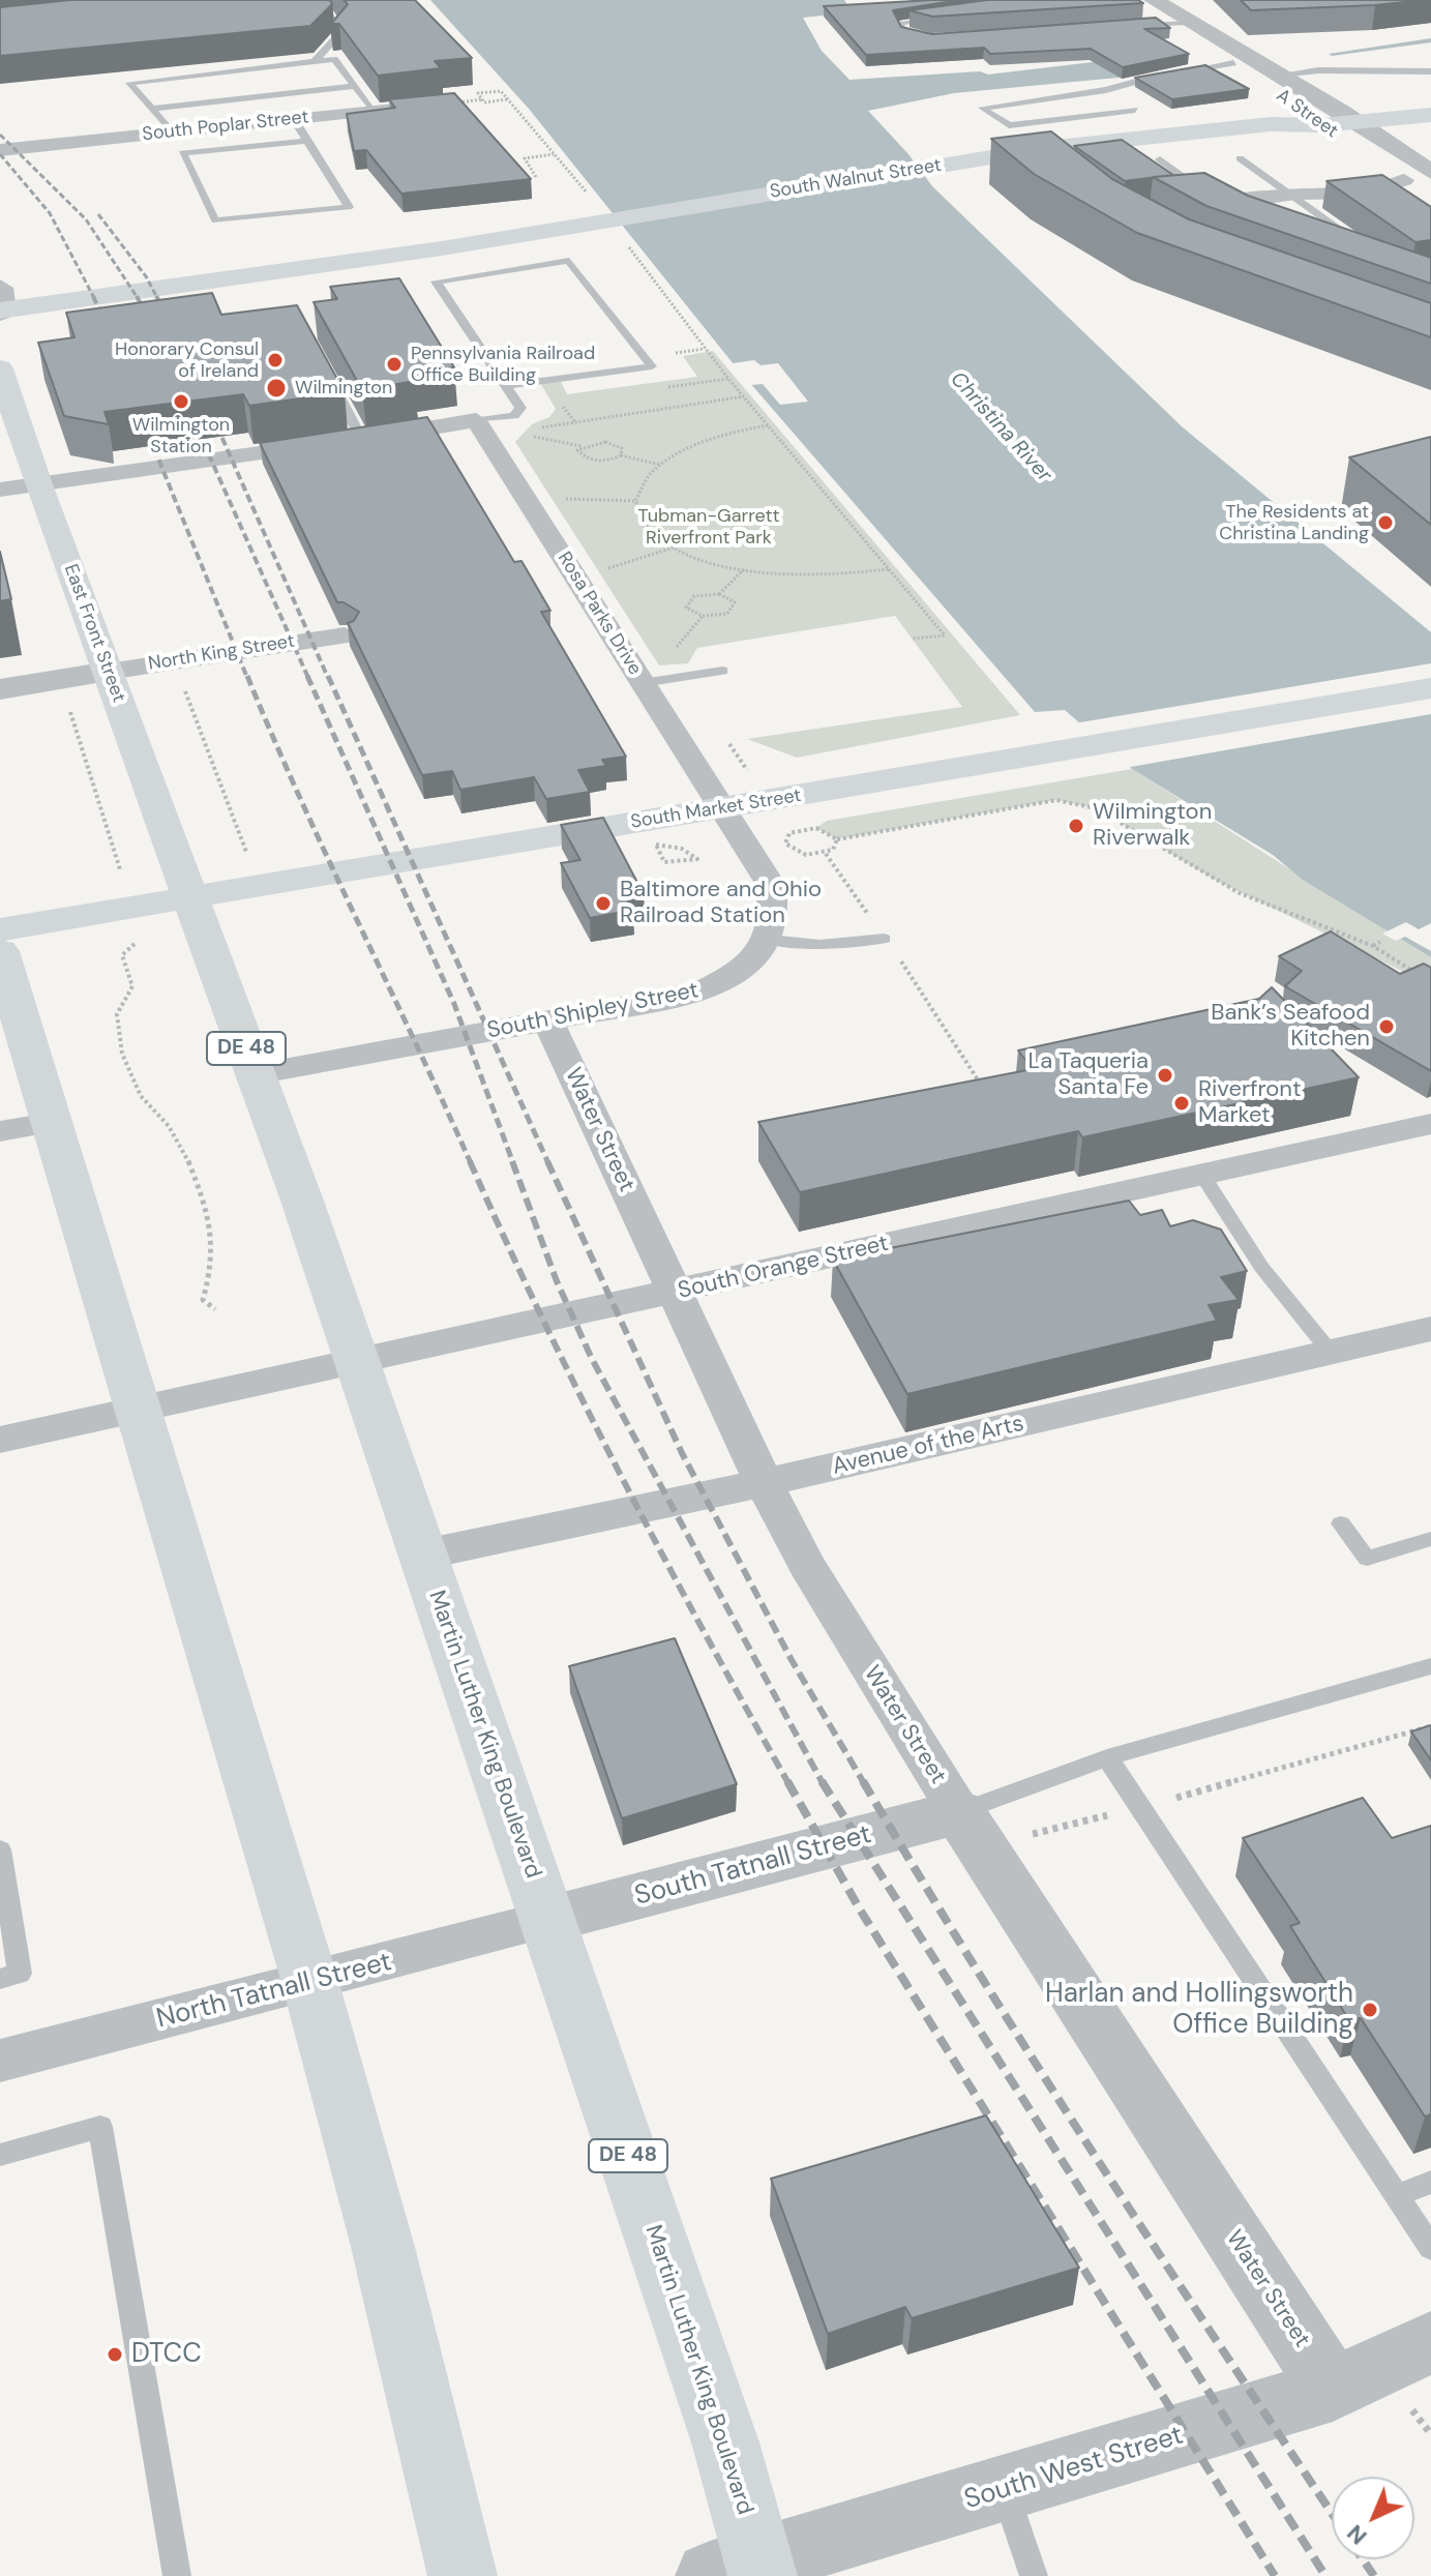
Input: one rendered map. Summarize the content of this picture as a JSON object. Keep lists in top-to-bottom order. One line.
{"streets":{"main road":["South Walnut Street","East Front Street","South Market Street","DE 48","Martin Luther King Boulevard"],"street":["A Street","South Poplar Street","Rosa Parks Drive","North King Street","South Shipley Street","Water Street","South Orange Street","Avenue of the Arts","South Tatnall Street","North Tatnall Street","South West Street"]},"crossings":[["A Street","South Walnut Street"],["Rosa Parks Drive","South Market Street"],["East Front Street","North King Street"],["East Front Street","South Market Street"],["East Front Street","Martin Luther King Boulevard"],["South Market Street","Martin Luther King Boulevard"],["South Shipley Street","Water Street"],["South Shipley Street","Martin Luther King Boulevard"],["Water Street","South Orange Street"],["Water Street","Avenue of the Arts"],["Water Street","South Tatnall Street"],["Water Street","South West Street"],["South Orange Street","Martin Luther King Boulevard"],["Avenue of the Arts","Martin Luther King Boulevard"],["Martin Luther King Boulevard","South Tatnall Street"],["Martin Luther King Boulevard","North Tatnall Street"],["Martin Luther King Boulevard","South West Street"],["South Tatnall Street","North Tatnall Street"]],"water":["Christina River"],"parks":["Tubman-Garrett Riverfront Park"],"places":["Honorary Consul of Ireland","Pennsylvania Railroad Office Building","Wilmington","Wilmington Station","The Residents at Christina Landing","Wilmington Riverwalk","Baltimore and Ohio Railroad Station","Bank’s Seafood Kitchen","La Taqueria Santa Fe","Riverfront Market","Harlan and Hollingsworth Office Building","DTCC"],"north":"bottom left"}
